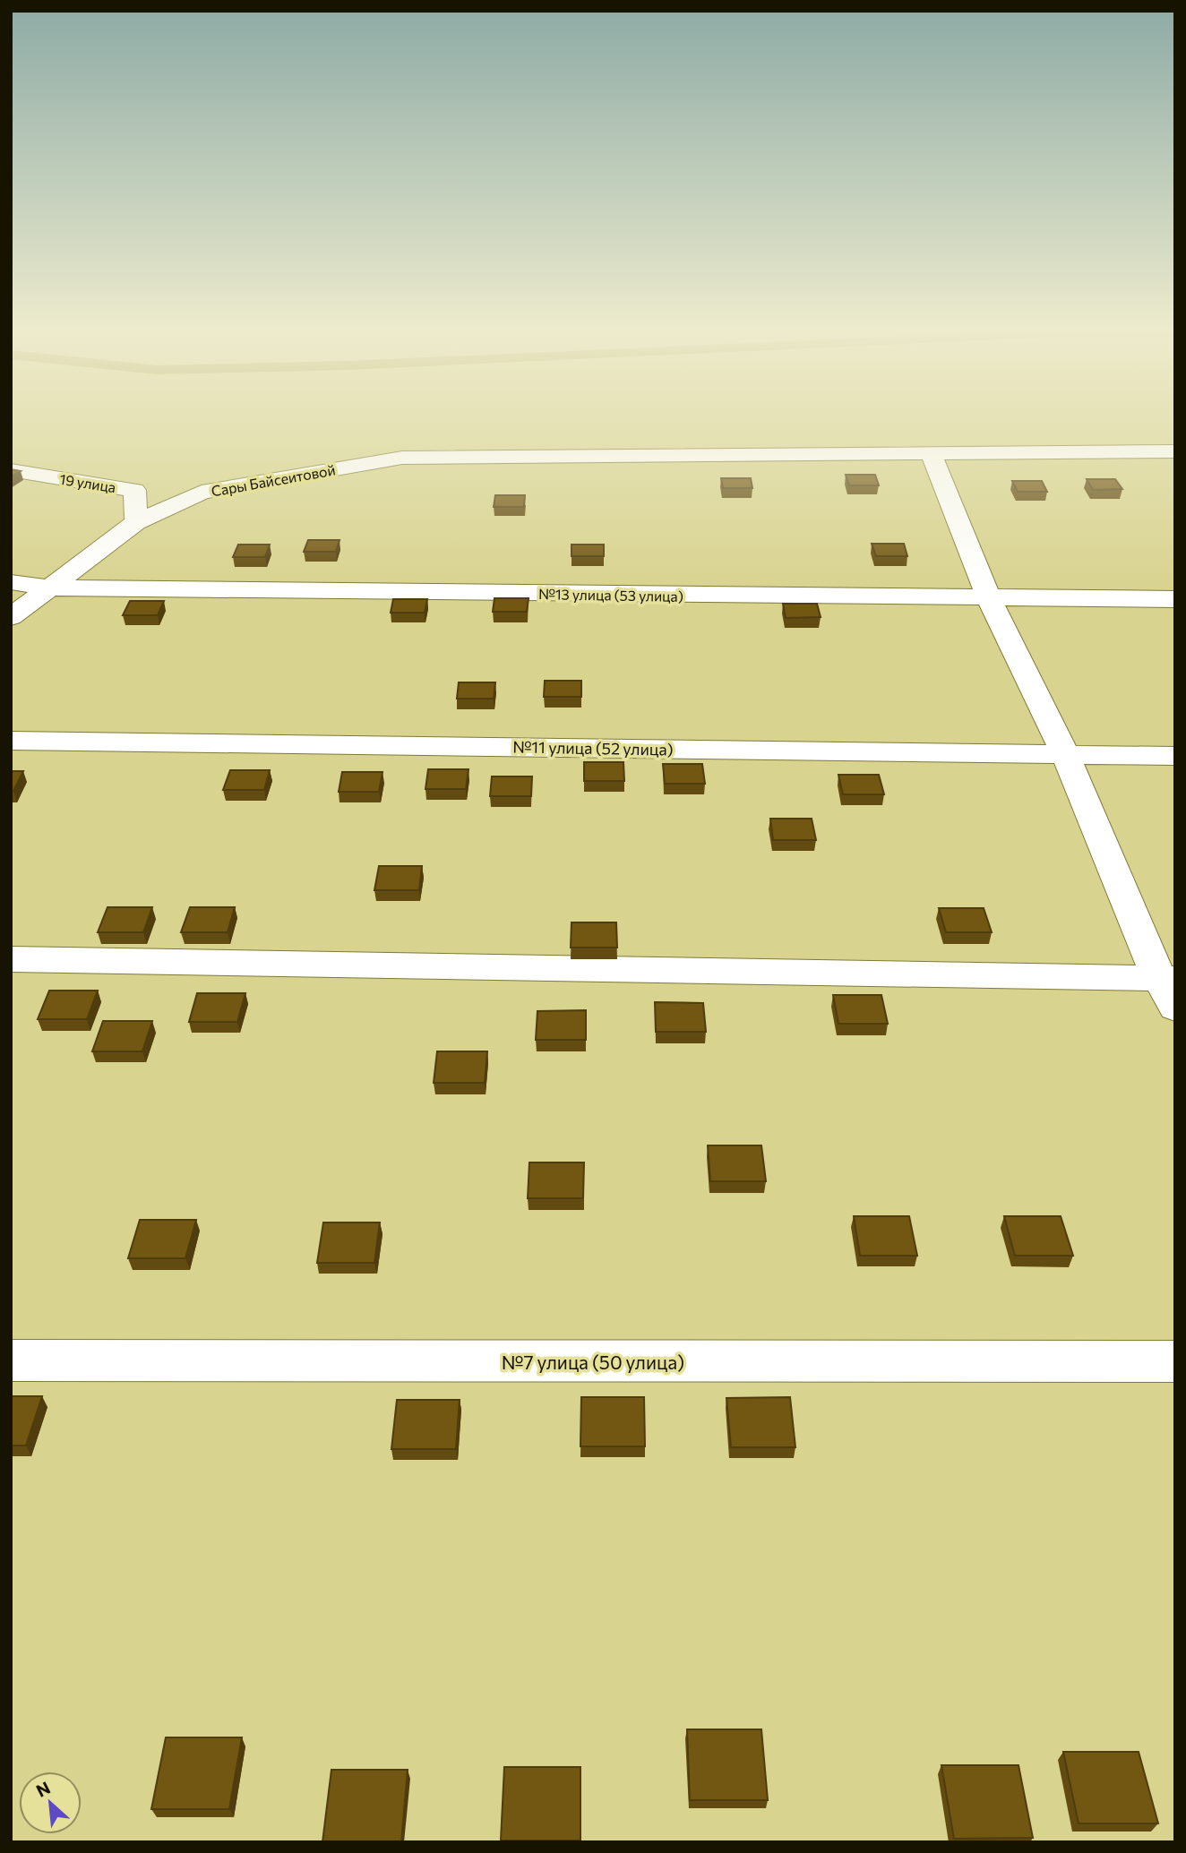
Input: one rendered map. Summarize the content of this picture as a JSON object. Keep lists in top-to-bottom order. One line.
{"streets":{"street":["Сары Байсеитовой","19 улица","№13 улица (53 улица)","№11 улица (52 улица)","№7 улица (50 улица)"]},"crossings":[["Сары Байсеитовой","19 улица"],["Сары Байсеитовой","№13 улица (53 улица)"]],"north":"top left"}
